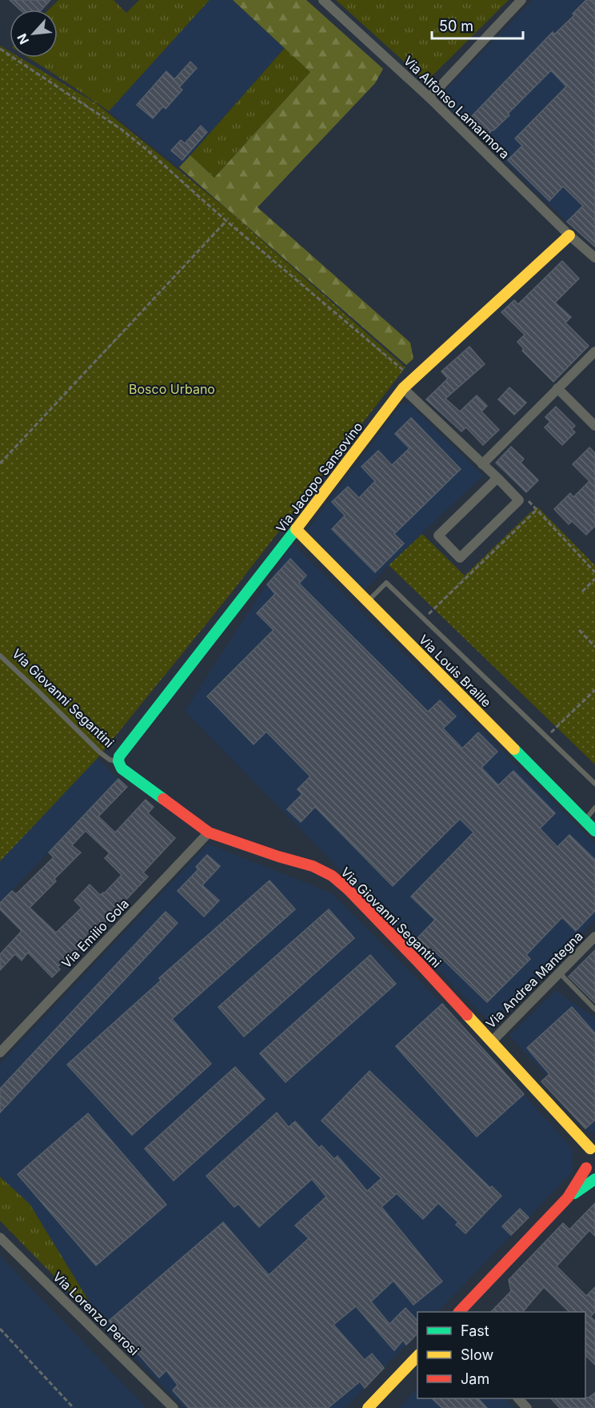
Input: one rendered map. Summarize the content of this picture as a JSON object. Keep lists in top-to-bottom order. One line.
{"streets":{"street":["Via Alfonso Lamarmora","Via Jacopo Sansovino","Via Louis Braille","Via Giovanni Segantini","Via Emilio Gola","Via Andrea Mantegna","Via Lorenzo Perosi"]},"crossings":[["Via Alfonso Lamarmora","Via Jacopo Sansovino"],["Via Jacopo Sansovino","Via Louis Braille"],["Via Jacopo Sansovino","Via Giovanni Segantini"],["Via Giovanni Segantini","Via Emilio Gola"],["Via Giovanni Segantini","Via Andrea Mantegna"]],"parks":["Bosco Urbano"],"legend":["Fast","Slow","Jam"],"scale_bar":"50 m","north":"bottom left"}
